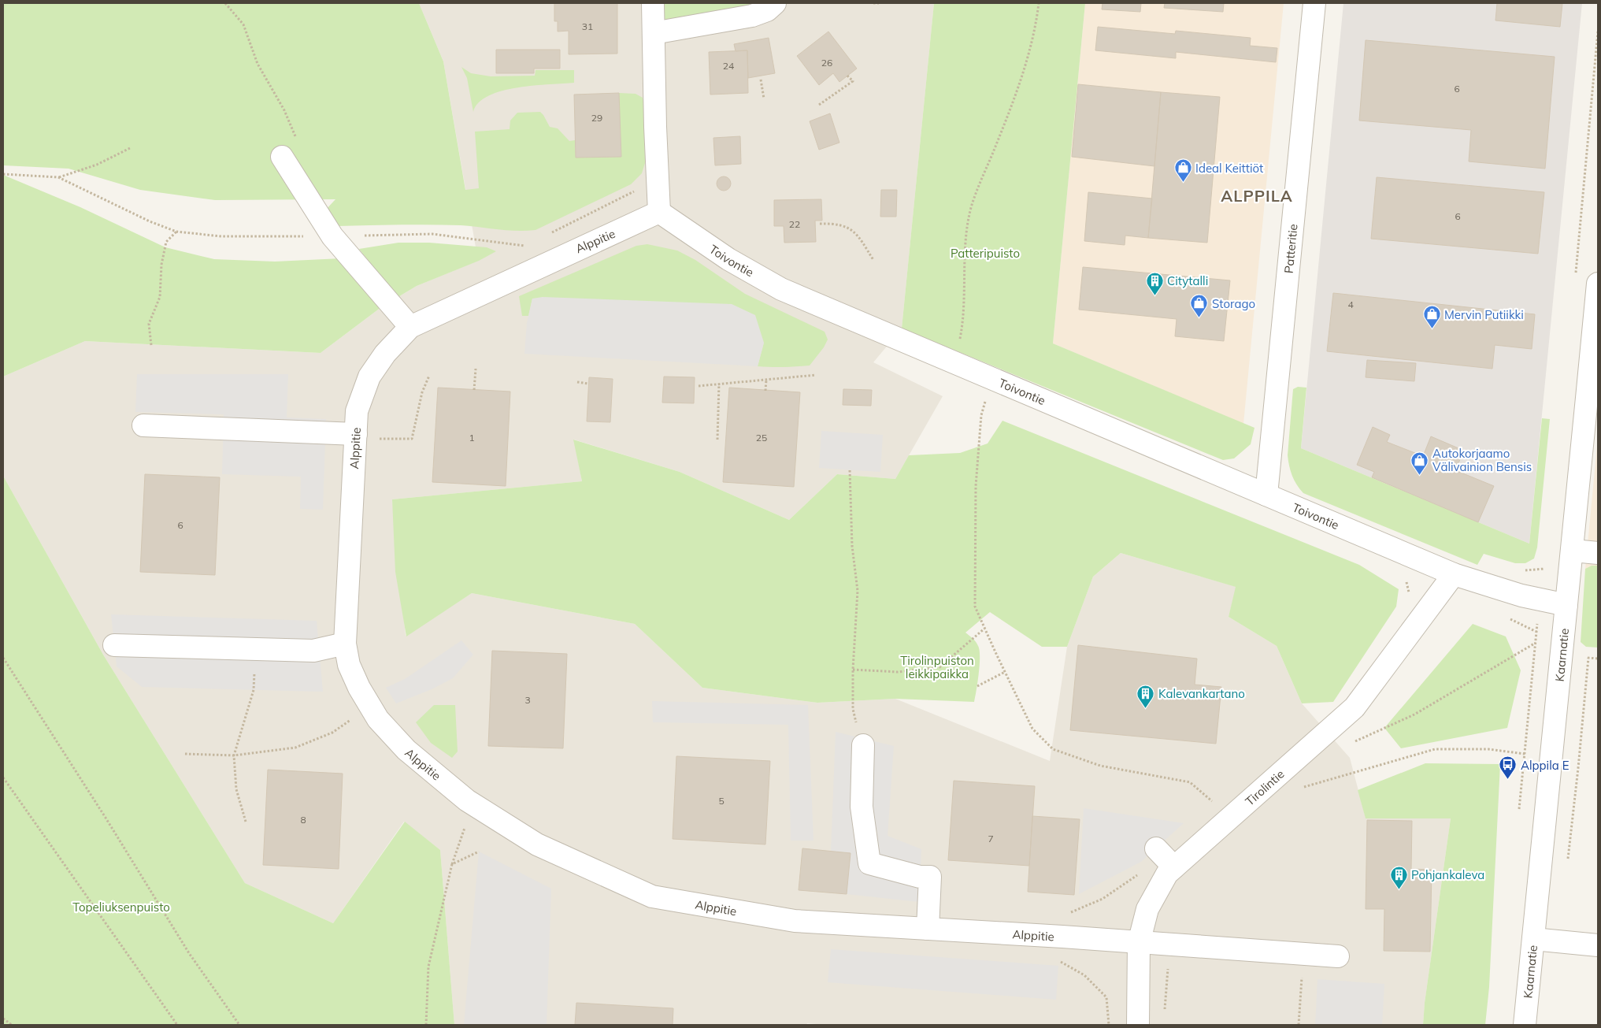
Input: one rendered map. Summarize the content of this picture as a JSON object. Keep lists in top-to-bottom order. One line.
{"streets":{"street":["Alppitie","Patteritie","Toivontie","Kaarnatie","Tirolintie"]},"crossings":[["Alppitie","Toivontie"],["Alppitie","Tirolintie"],["Patteritie","Toivontie"],["Toivontie","Kaarnatie"],["Toivontie","Tirolintie"]],"districts":["ALPPILA"],"parks":["Patteripuisto","Tirolinpuiston leikkipaikka","Topeliuksenpuisto"],"places":{"shop":["Ideal Keittiöt","Storago","Mervin Putiikki","Autokorjaamo Välivainion Bensis"],"building":["Citytalli","Kalevankartano","Pohjankaleva"],"bus stop":["Alppila E"]},"house_numbers":["31","26","24","6","29","6","22","4","1","25","6","3","5","8","7"]}
